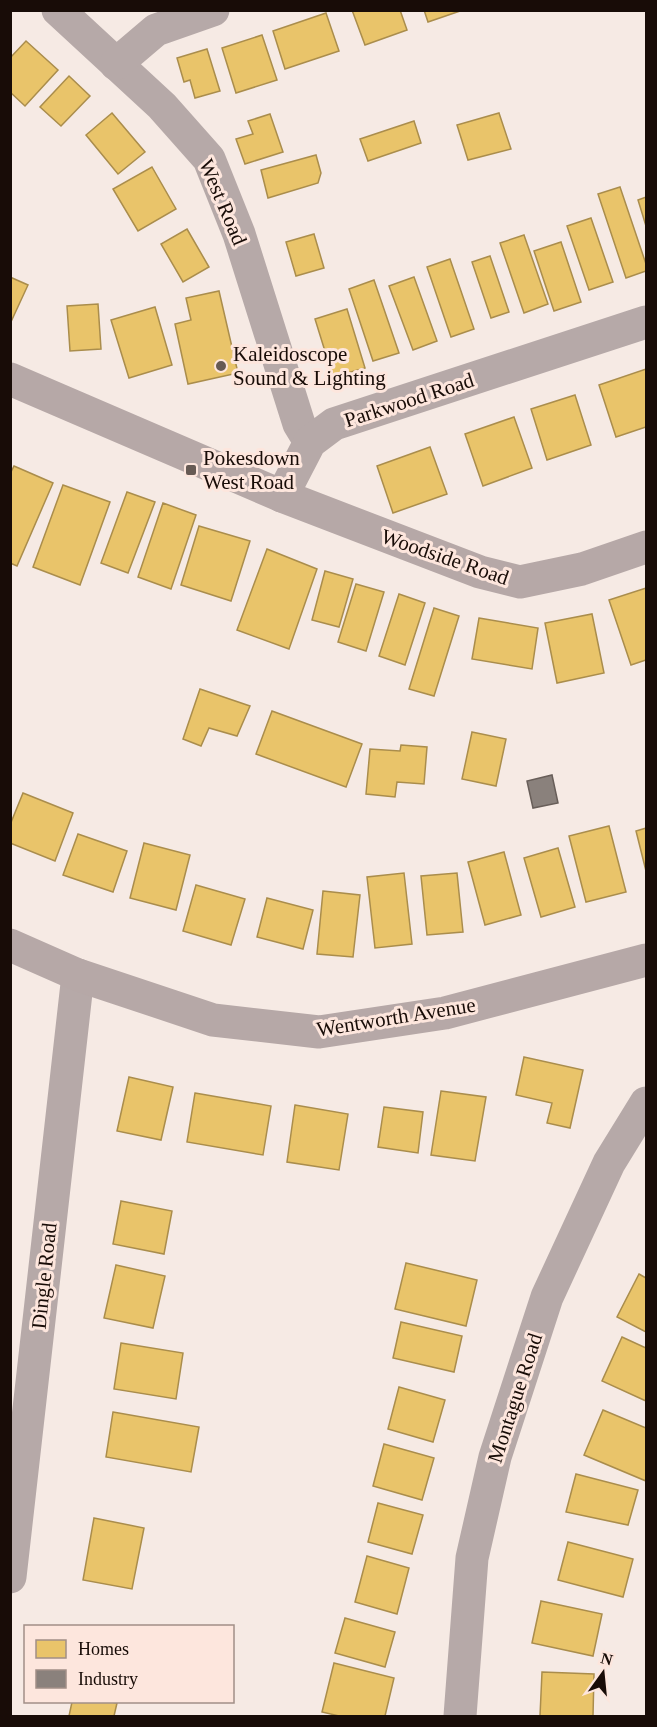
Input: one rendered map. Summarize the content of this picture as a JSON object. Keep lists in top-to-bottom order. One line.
{"streets":{"main road":["Woodside Road","Wentworth Avenue"],"street":["West Road","Parkwood Road","Dingle Road","Montague Road"]},"crossings":[["West Road","Parkwood Road"],["Parkwood Road","Woodside Road"],["Wentworth Avenue","Dingle Road"]],"places":{"other":["Kaleidoscope Sound & Lighting"],"transit":["Pokesdown West Road"]},"legend":["Homes","Industry"],"north":"top"}
